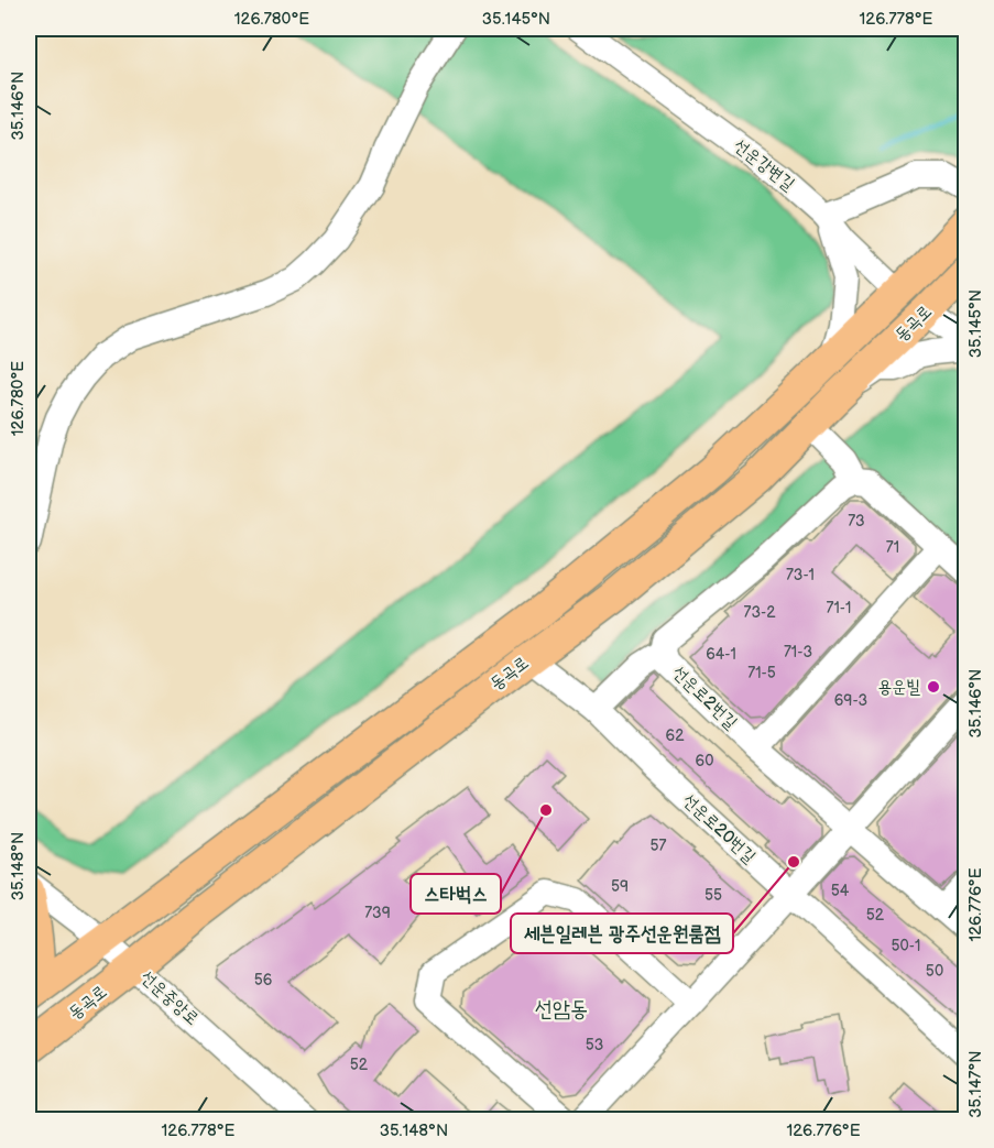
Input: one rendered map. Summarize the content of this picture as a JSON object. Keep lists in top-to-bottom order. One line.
{"streets":{"main road":["동곡로"],"street":["선운강변길","선운로2번길","선운로20번길","선운중앙로"]},"crossings":[["선운강변길","동곡로"],["동곡로","선운로20번길"],["동곡로","선운중앙로"]],"districts":["선암동"],"places":["용운빌","스타벅스","세븐일레븐 광주선운원룸점"],"house_numbers":["73","71","73-1","71-1","73-2","71-3","64-1","71-5","69-3","62","60","57","59","54","55","739","52","50-1","50","56","53","52"],"coordinates":["126.780°E","35.145°N","126.778°E","35.146°N","35.148°N","126.776°E","35.147°N"]}
